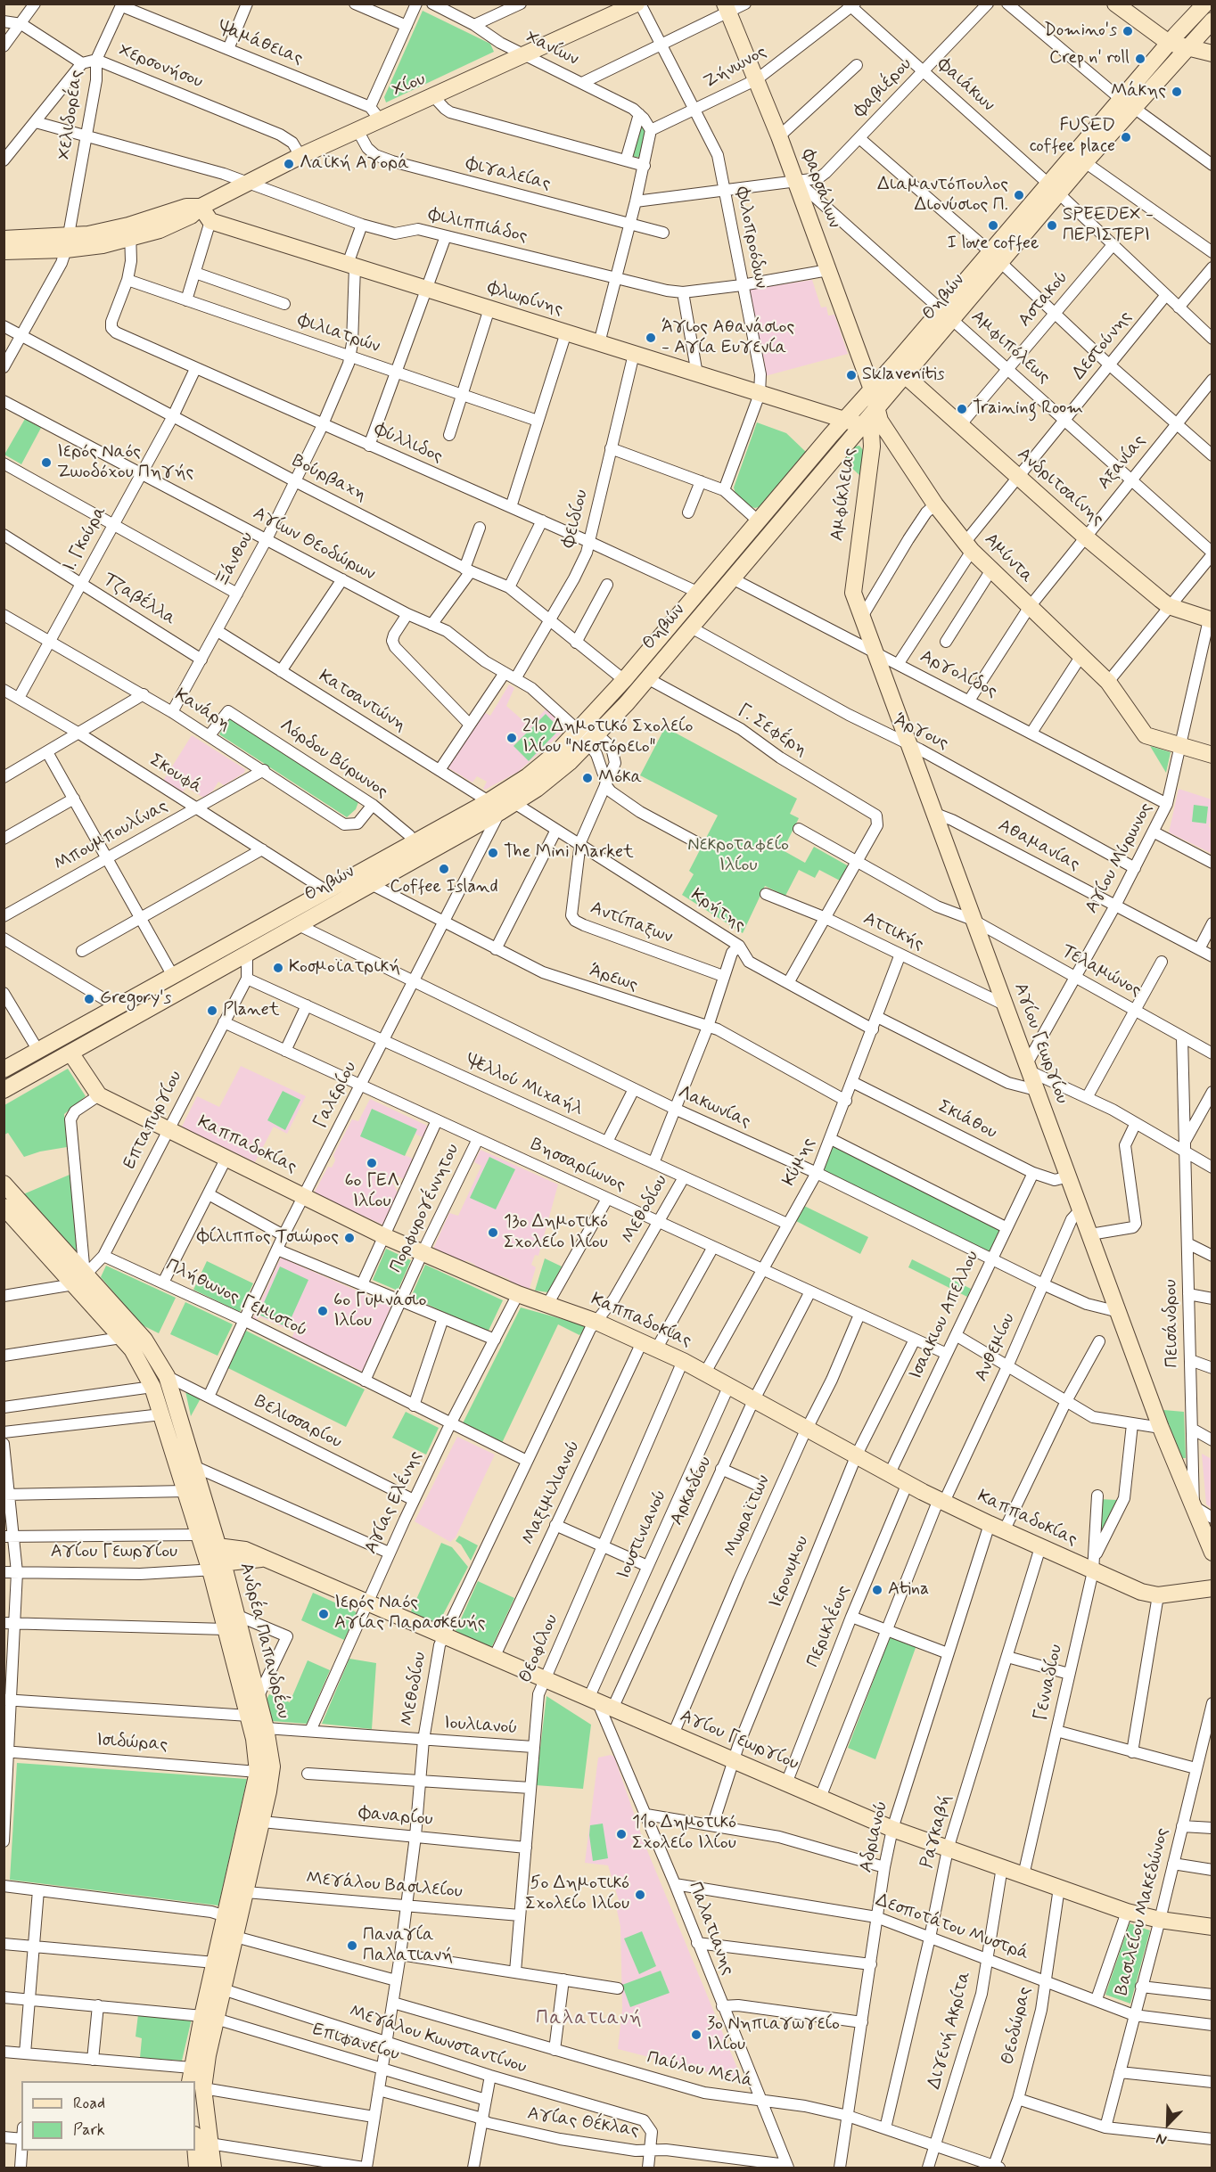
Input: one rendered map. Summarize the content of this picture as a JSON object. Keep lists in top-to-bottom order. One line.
{"streets":{"street":["Ψαμάθειας","Χανίων","Χερσονήσου","Ζήνωνος","Χίου","Φαιάκων","Φαβιέρου","Χελιδορέας","Φιγαλείας","Φαρσάλων","Φιλιππιάδος","Φιλοπροόδων","Θηβών","Φλωρίνης","Αστακού","Φιλιατρών","Δεστούνης","Αμφιπόλεως","Φύλλιδος","Αξανίας","Βούρβαχη","Ανδριτσαίνης","Αμφίκλειας","Φειδίου","Ι. Γκούρα","Αγίων Θεοδώρων","Αμύντα","Ξάνθου","Τζαβέλλα","Αργολίδος","Κατσαντώνη","Κανάρη","Γ. Σεφέρη","Άργους","Λόρδου Βύρωνος","Σκουφά","Μπουμπουλίνας","Αθαμανίας","Αγίου Μύρωνος","Κρήτης","Αντίπαξων","Αττικής","Τελαμώνος","Άρεως","Αγίου Γεωργίου","Ψελλού Μιχαήλ","Γαλερίου","Λακωνίας","Επταπυργίου","Σκιάθου","Καππαδοκίας","Κύμης","Βησσαρίωνος","Πορφυρογέννητου","Μεθοδίου","Πλήθωνος Γεμιστού","Ισαακιου Απελλου","Πεισάνδρου","Ανθεμίου","Βελισσαρίου","Αρκαδίου","Μαξιμιλιανού","Αγίας Ελένης","Μωραϊτων","Ιουστινιανού","Ιερονυμου","Περικλέους","Ανδρέα Παπανδρέου","Θεοφίλου","Γενναδίου","Ιουλιανού","Ισιδώρας","Φαναρίου","Ραγκαβή","Αδριανού","Μεγάλου Βασιλείου","Βασιλείου Μακεδώνος","Δεσποτάτου Μυστρά","Παλατιανης","Θεοδώρας","Διγενή Ακρίτα","Μεγάλου Κωνσταντίνου","Επιφανείου","Παύλου Μελά","Αγίας Θέκλας"]},"crossings":[["Ψαμάθειας","Χίου"],["Ψαμάθειας","Χελιδορέας"],["Χανίων","Ζήνωνος"],["Χανίων","Χίου"],["Χερσονήσου","Χίου"],["Χερσονήσου","Χελιδορέας"],["Ζήνωνος","Φαιάκων"],["Ζήνωνος","Φαρσάλων"],["Ζήνωνος","Φιλοπροόδων"],["Χίου","Χελιδορέας"],["Χίου","Φιγαλείας"],["Χίου","Φιλιππιάδος"],["Χίου","Φιλοπροόδων"],["Φαιάκων","Φαβιέρου"],["Φαιάκων","Θηβών"],["Φαιάκων","Αστακού"],["Φαιάκων","Δεστούνης"],["Φαβιέρου","Φαρσάλων"],["Φαβιέρου","Φιλοπροόδων"],["Φαβιέρου","Αμφιπόλεως"],["Χελιδορέας","Φιλιππιάδος"],["Χελιδορέας","Βούρβαχη"],["Φαρσάλων","Φιλιππιάδος"],["Φαρσάλων","Θηβών"],["Φαρσάλων","Αμφιπόλεως"],["Φαρσάλων","Αμύντα"],["Φιλιππιάδος","Φιλοπροόδων"],["Φιλιππιάδος","Ξάνθου"],["Φιλοπροόδων","Φλωρίνης"],["Θηβών","Φλωρίνης"],["Θηβών","Αμφιπόλεως"],["Θηβών","Φύλλιδος"],["Θηβών","Βούρβαχη"],["Θηβών","Ανδριτσαίνης"],["Θηβών","Αμφίκλειας"],["Θηβών","Αγίων Θεοδώρων"],["Θηβών","Αμύντα"],["Θηβών","Αργολίδος"],["Θηβών","Κατσαντώνη"],["Θηβών","Γ. Σεφέρη"],["Θηβών","Άργους"],["Θηβών","Λόρδου Βύρωνος"],["Θηβών","Σκουφά"],["Θηβών","Κρήτης"],["Θηβών","Αντίπαξων"],["Θηβών","Άρεως"],["Θηβών","Γαλερίου"],["Θηβών","Λακωνίας"],["Φλωρίνης","Αμφίκλειας"],["Φλωρίνης","Φειδίου"],["Φλωρίνης","Ξάνθου"],["Αστακού","Αμφιπόλεως"],["Αστακού","Ανδριτσαίνης"],["Φιλιατρών","Φύλλιδος"],["Φιλιατρών","Ξάνθου"],["Δεστούνης","Αμφιπόλεως"],["Δεστούνης","Ανδριτσαίνης"],["Δεστούνης","Αμύντα"],["Δεστούνης","Αργολίδος"],["Αμφιπόλεως","Αξανίας"],["Φύλλιδος","Φειδίου"],["Φύλλιδος","Ι. Γκούρα"],["Φύλλιδος","Ξάνθου"],["Αξανίας","Ανδριτσαίνης"],["Αξανίας","Αμύντα"],["Αξανίας","Αργολίδος"],["Βούρβαχη","Φειδίου"],["Βούρβαχη","Ι. Γκούρα"],["Βούρβαχη","Ξάνθου"],["Ανδριτσαίνης","Αγίου Μύρωνος"],["Αμφίκλειας","Αγίου Γεωργίου"],["Φειδίου","Αγίων Θεοδώρων"],["Ι. Γκούρα","Αγίων Θεοδώρων"],["Ι. Γκούρα","Τζαβέλλα"],["Ι. Γκούρα","Κανάρη"],["Ι. Γκούρα","Σκουφά"],["Αγίων Θεοδώρων","Ξάνθου"],["Αγίων Θεοδώρων","Αντίπαξων"],["Αμύντα","Αγίου Μύρωνος"],["Ξάνθου","Τζαβέλλα"],["Ξάνθου","Κατσαντώνη"],["Ξάνθου","Κανάρη"],["Αργολίδος","Αγίου Μύρωνος"],["Αργολίδος","Αγίου Γεωργίου"],["Κατσαντώνη","Γαλερίου"],["Κανάρη","Λόρδου Βύρωνος"],["Κανάρη","Μπουμπουλίνας"],["Γ. Σεφέρη","Τελαμώνος"],["Άργους","Αγίου Μύρωνος"],["Άργους","Αγίου Γεωργίου"],["Σκουφά","Μπουμπουλίνας"],["Αθαμανίας","Αγίου Μύρωνος"],["Αθαμανίας","Αγίου Γεωργίου"],["Αγίου Μύρωνος","Τελαμώνος"],["Αγίου Μύρωνος","Αγίου Γεωργίου"],["Κρήτης","Αντίπαξων"],["Κρήτης","Κύμης"],["Κρήτης","Μεθοδίου"],["Αντίπαξων","Μεθοδίου"],["Αττικής","Αγίου Γεωργίου"],["Αττικής","Κύμης"],["Τελαμώνος","Αγίου Γεωργίου"],["Τελαμώνος","Πεισάνδρου"],["Άρεως","Γαλερίου"],["Άρεως","Κύμης"],["Άρεως","Μεθοδίου"],["Αγίου Γεωργίου","Λακωνίας"],["Αγίου Γεωργίου","Σκιάθου"],["Αγίου Γεωργίου","Μεθοδίου"],["Αγίου Γεωργίου","Πεισάνδρου"],["Αγίου Γεωργίου","Ανθεμίου"],["Αγίου Γεωργίου","Αρκαδίου"],["Αγίου Γεωργίου","Μαξιμιλιανού"],["Αγίου Γεωργίου","Αγίας Ελένης"],["Αγίου Γεωργίου","Μωραϊτων"],["Αγίου Γεωργίου","Ιουστινιανού"],["Αγίου Γεωργίου","Ιερονυμου"],["Αγίου Γεωργίου","Περικλέους"],["Αγίου Γεωργίου","Ανδρέα Παπανδρέου"],["Αγίου Γεωργίου","Θεοφίλου"],["Αγίου Γεωργίου","Γενναδίου"],["Αγίου Γεωργίου","Ραγκαβή"],["Αγίου Γεωργίου","Αδριανού"],["Αγίου Γεωργίου","Βασιλείου Μακεδώνος"],["Αγίου Γεωργίου","Παλατιανης"],["Αγίου Γεωργίου","Θεοδώρας"],["Αγίου Γεωργίου","Διγενή Ακρίτα"],["Ψελλού Μιχαήλ","Γαλερίου"],["Ψελλού Μιχαήλ","Επταπυργίου"],["Ψελλού Μιχαήλ","Κύμης"],["Ψελλού Μιχαήλ","Μεθοδίου"],["Γαλερίου","Λακωνίας"],["Γαλερίου","Καππαδοκίας"],["Γαλερίου","Βησσαρίωνος"],["Γαλερίου","Πλήθωνος Γεμιστού"],["Γαλερίου","Βελισσαρίου"],["Λακωνίας","Κύμης"],["Λακωνίας","Μεθοδίου"],["Λακωνίας","Ισαακιου Απελλου"],["Λακωνίας","Ανθεμίου"],["Επταπυργίου","Καππαδοκίας"],["Επταπυργίου","Βησσαρίωνος"],["Επταπυργίου","Πλήθωνος Γεμιστού"],["Επταπυργίου","Ανδρέα Παπανδρέου"],["Σκιάθου","Κύμης"],["Σκιάθου","Ισαακιου Απελλου"],["Καππαδοκίας","Κύμης"],["Καππαδοκίας","Πορφυρογέννητου"],["Καππαδοκίας","Μεθοδίου"],["Καππαδοκίας","Ισαακιου Απελλου"],["Καππαδοκίας","Ανθεμίου"],["Καππαδοκίας","Αρκαδίου"],["Καππαδοκίας","Μαξιμιλιανού"],["Καππαδοκίας","Αγίας Ελένης"],["Καππαδοκίας","Μωραϊτων"],["Καππαδοκίας","Ιουστινιανού"],["Καππαδοκίας","Ιερονυμου"],["Καππαδοκίας","Περικλέους"],["Καππαδοκίας","Θεοφίλου"],["Καππαδοκίας","Γενναδίου"],["Καππαδοκίας","Ραγκαβή"],["Καππαδοκίας","Αδριανού"],["Κύμης","Βησσαρίωνος"],["Βησσαρίωνος","Πορφυρογέννητου"],["Βησσαρίωνος","Μεθοδίου"],["Βησσαρίωνος","Ισαακιου Απελλου"],["Βησσαρίωνος","Αρκαδίου"],["Βησσαρίωνος","Μαξιμιλιανού"],["Βησσαρίωνος","Μωραϊτων"],["Βησσαρίωνος","Ιερονυμου"],["Πορφυρογέννητου","Πλήθωνος Γεμιστού"],["Μεθοδίου","Πλήθωνος Γεμιστού"],["Μεθοδίου","Ιουλιανού"],["Μεθοδίου","Φαναρίου"],["Μεθοδίου","Μεγάλου Βασιλείου"],["Μεθοδίου","Μεγάλου Κωνσταντίνου"],["Μεθοδίου","Επιφανείου"],["Μεθοδίου","Παύλου Μελά"],["Μεθοδίου","Αγίας Θέκλας"],["Πλήθωνος Γεμιστού","Αγίας Ελένης"],["Βελισσαρίου","Αγίας Ελένης"],["Βελισσαρίου","Ανδρέα Παπανδρέου"],["Αρκαδίου","Ιουστινιανού"],["Αρκαδίου","Παλατιανης"],["Αγίας Ελένης","Ιουλιανού"],["Ιουστινιανού","Παλατιανης"],["Ανδρέα Παπανδρέου","Ιουλιανού"],["Ανδρέα Παπανδρέου","Ισιδώρας"],["Ανδρέα Παπανδρέου","Φαναρίου"],["Ανδρέα Παπανδρέου","Μεγάλου Βασιλείου"],["Ανδρέα Παπανδρέου","Μεγάλου Κωνσταντίνου"],["Ανδρέα Παπανδρέου","Επιφανείου"],["Θεοφίλου","Ιουλιανού"],["Θεοφίλου","Φαναρίου"],["Θεοφίλου","Μεγάλου Βασιλείου"],["Ραγκαβή","Δεσποτάτου Μυστρά"],["Ραγκαβή","Παύλου Μελά"],["Αδριανού","Δεσποτάτου Μυστρά"],["Αδριανού","Παύλου Μελά"],["Βασιλείου Μακεδώνος","Δεσποτάτου Μυστρά"],["Δεσποτάτου Μυστρά","Παλατιανης"],["Δεσποτάτου Μυστρά","Θεοδώρας"],["Δεσποτάτου Μυστρά","Διγενή Ακρίτα"],["Παλατιανης","Παύλου Μελά"],["Παλατιανης","Αγίας Θέκλας"],["Θεοδώρας","Παύλου Μελά"],["Διγενή Ακρίτα","Παύλου Μελά"],["Μεγάλου Κωνσταντίνου","Αγίας Θέκλας"]],"districts":["Παλατιανή"],"parks":["Νεκροταφείο Ιλίου"],"places":["Domino's","Crep n' roll","Μάκης","FUSED coffee place","Λαϊκή Αγορά","Διαμαντόπουλος Διονύσιος Π.","I love coffee","SPEEDEX - ΠΕΡΙΣΤΕΡΙ","Άγιος Αθανάσιος - Αγία Ευγενία","Sklavenitis","Training Room","Ιερός Ναός Ζωοδόχου Πηγής","21ο Δημοτικό Σχολείο Ιλίου \"Νεστόρειο\"","Μόκα","The Mini Market","Coffee Island","Κοσμοϊατρική","Gregory's","Planet","6ο ΓΕΛ Ιλίου","13ο Δημοτικό Σχολείο Ιλίου","Φίλιππος Τσιώρος","6ο Γυμνάσιο Ιλίου","Atina","Ιερός Ναός Αγίας Παρασκευής","11ο Δημοτικό Σχολείο Ιλίου","5ο Δημοτικό Σχολείο Ιλίου","Παναγία Παλατιανή","3ο Νηπιαγωγείο Ιλίου"],"legend":["Road","Park"],"north":"bottom left"}
